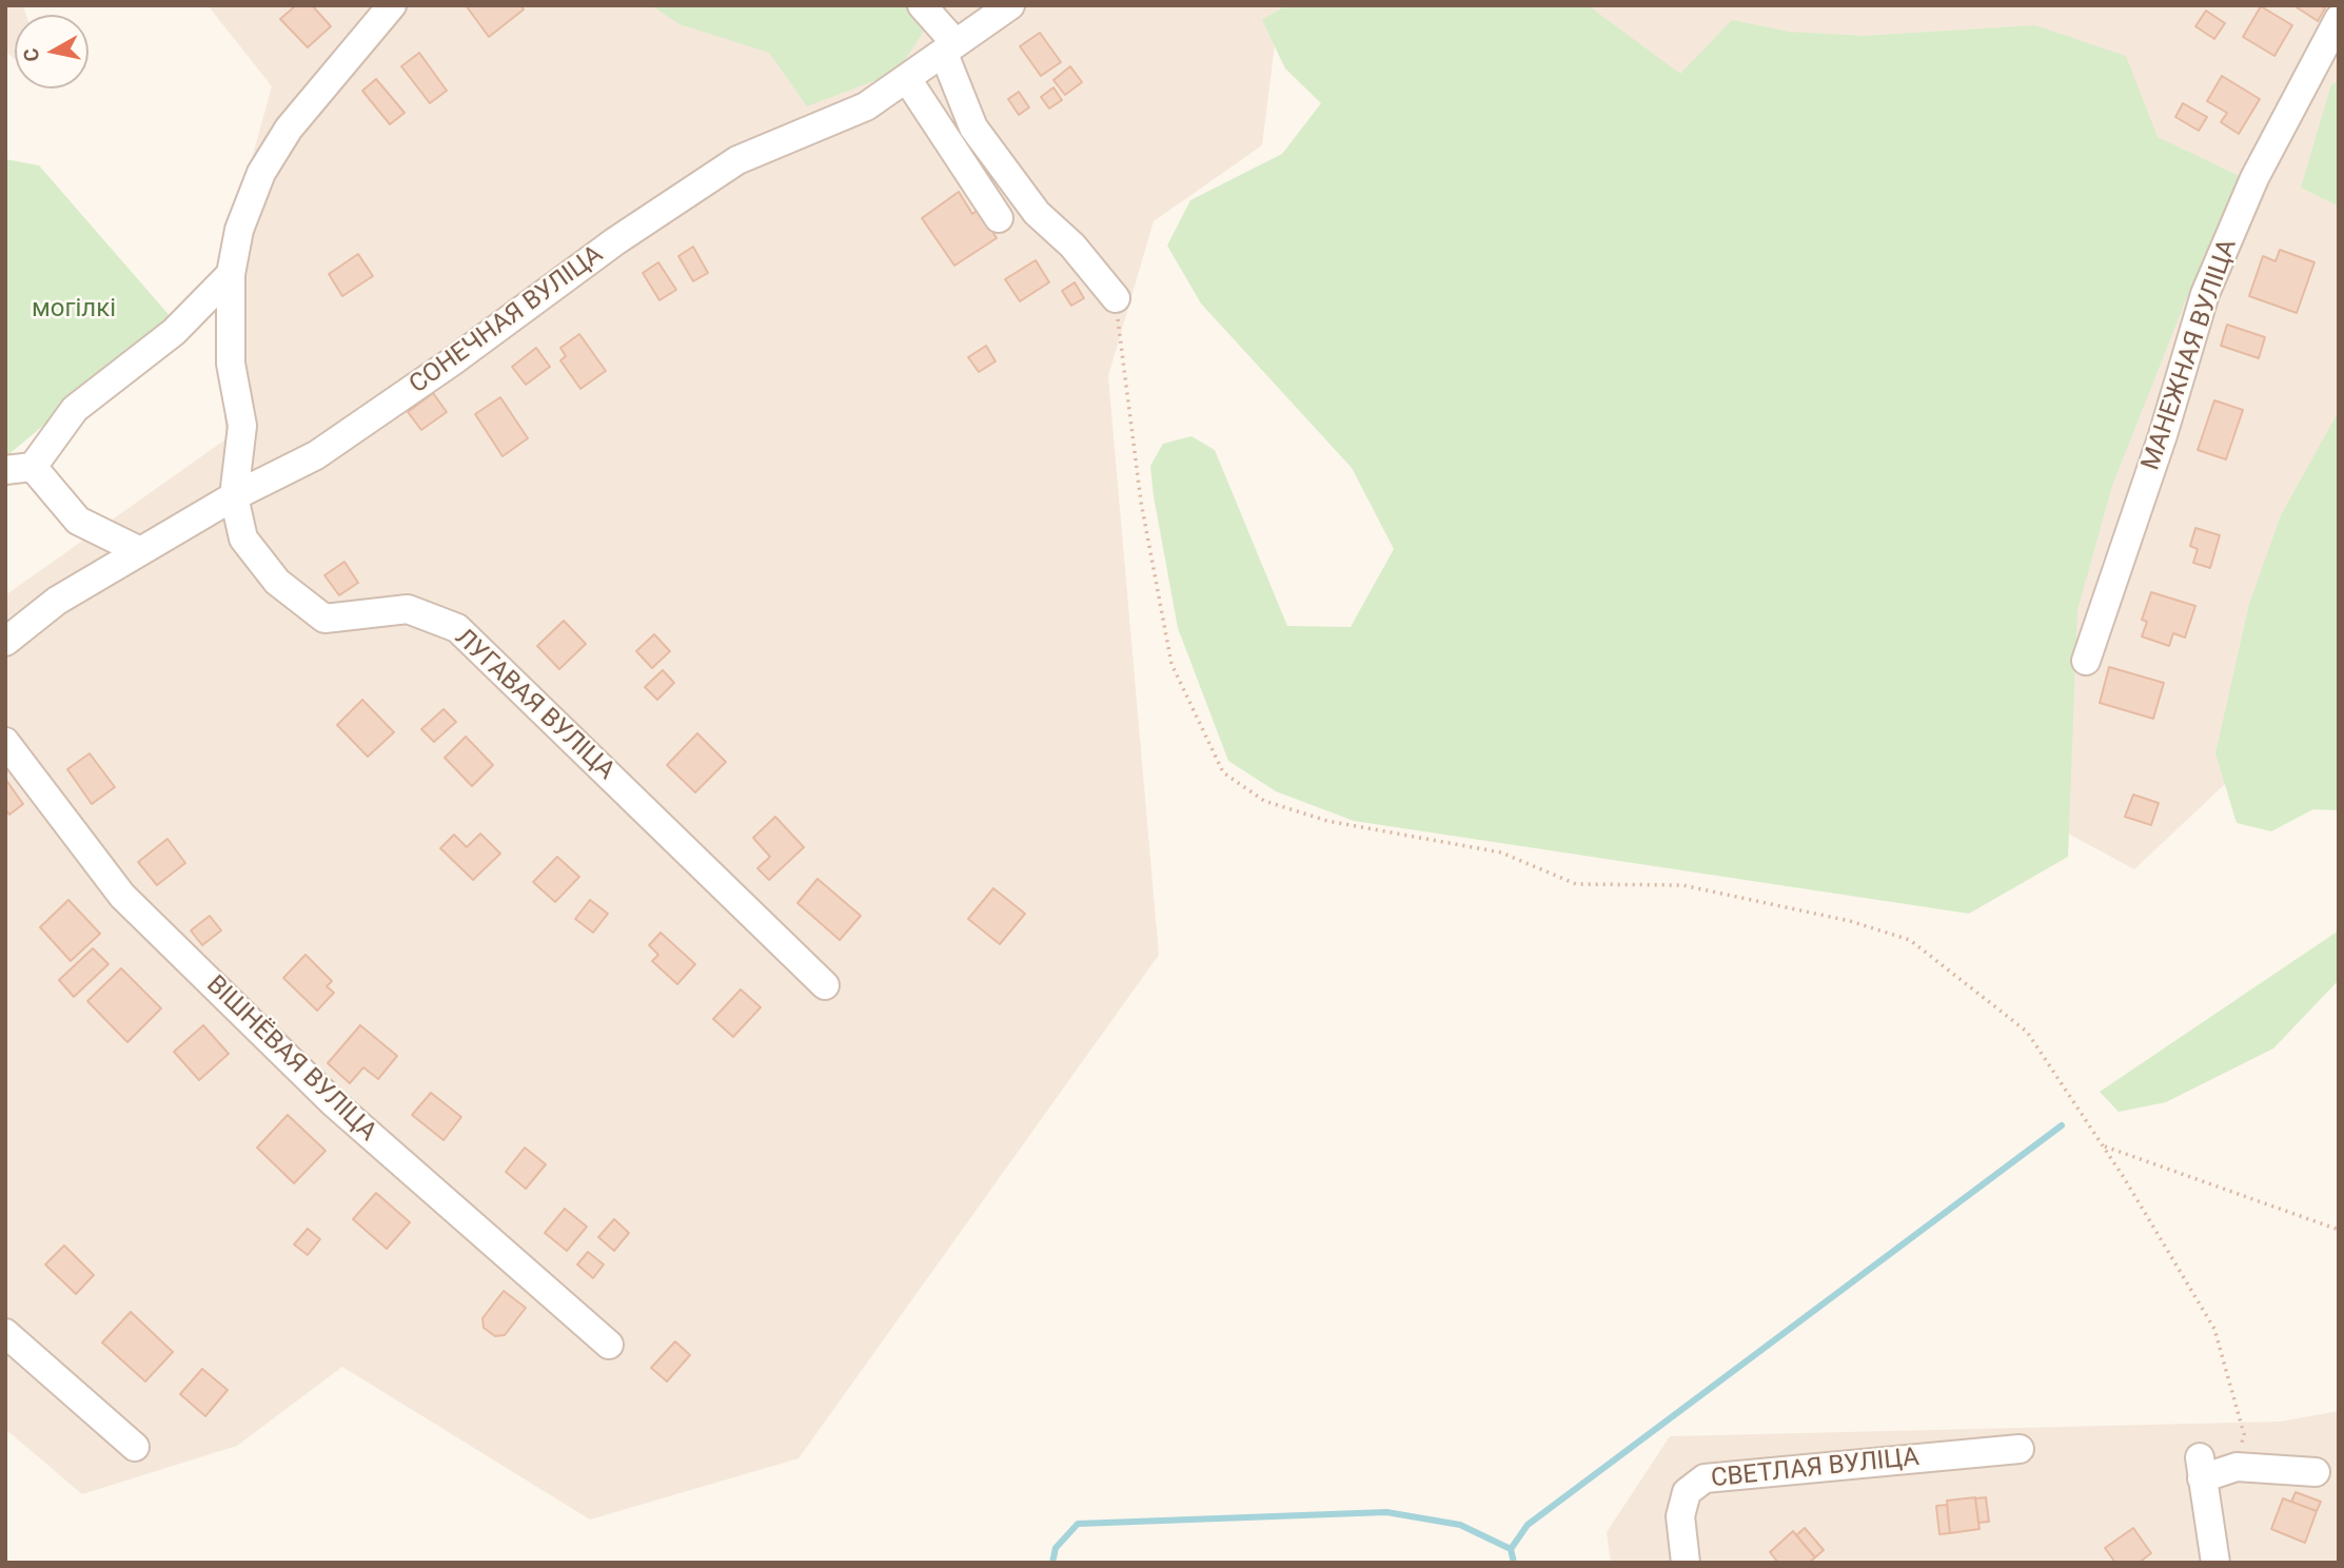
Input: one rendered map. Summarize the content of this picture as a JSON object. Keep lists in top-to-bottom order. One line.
{"streets":{"street":["СОНЕЧНАЯ ВУЛІЦА","МАНЕЖНАЯ ВУЛІЦА","ЛУГАВАЯ ВУЛІЦА","ВІШНЁВАЯ ВУЛІЦА","СВЕТЛАЯ ВУЛІЦА"]},"crossings":[["СОНЕЧНАЯ ВУЛІЦА","ЛУГАВАЯ ВУЛІЦА"]],"parks":["могілкі"],"north":"left"}
